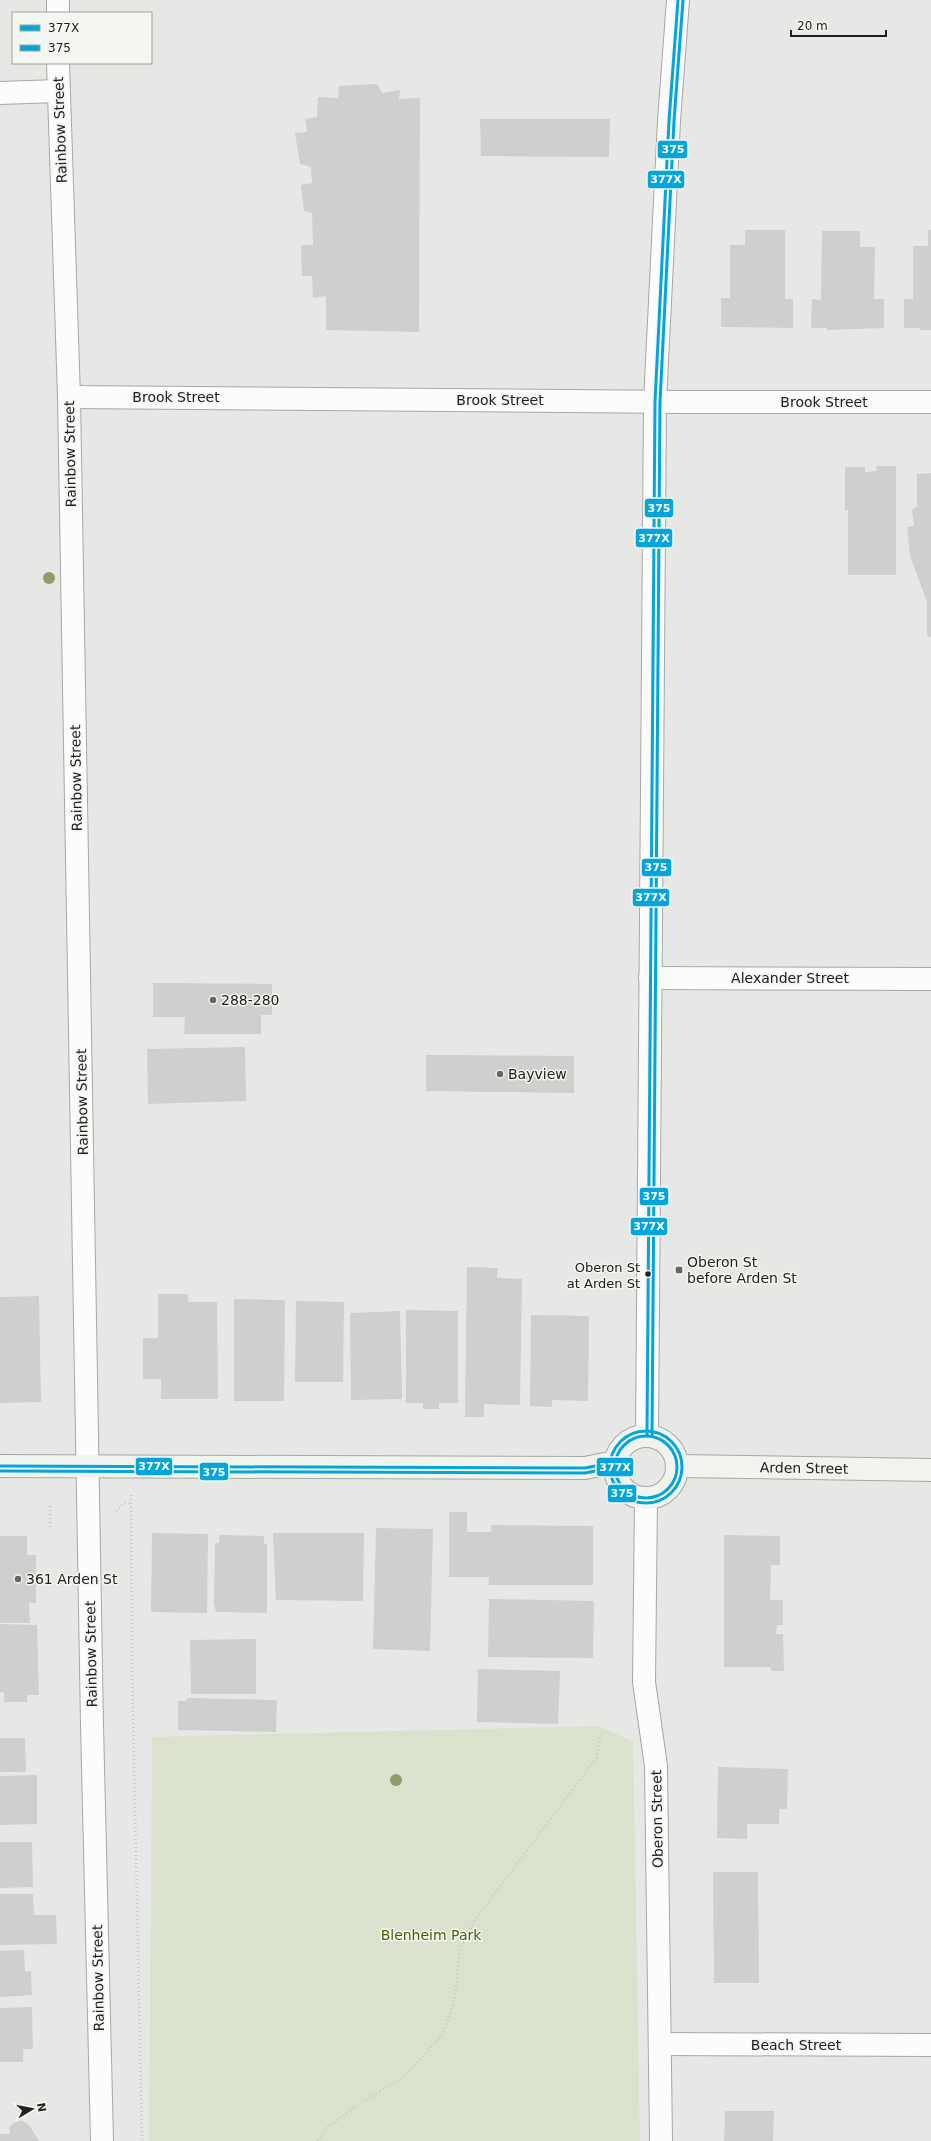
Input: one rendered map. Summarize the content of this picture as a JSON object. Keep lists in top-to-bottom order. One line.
{"streets":{"main road":["Arden Street"],"street":["Rainbow Street","Brook Street","Alexander Street","Oberon Street","Beach Street"]},"crossings":[["Rainbow Street","Brook Street"],["Arden Street","Oberon Street"],["Oberon Street","Beach Street"]],"parks":["Blenheim Park"],"places":{"other":["288-280","Bayview","Oberon St at Arden St","361 Arden St"],"transit":["Oberon St before Arden St"]},"lines":["transit line 377X","transit line 375"],"legend":["377X","375"],"scale_bar":"20 m","north":"right"}
